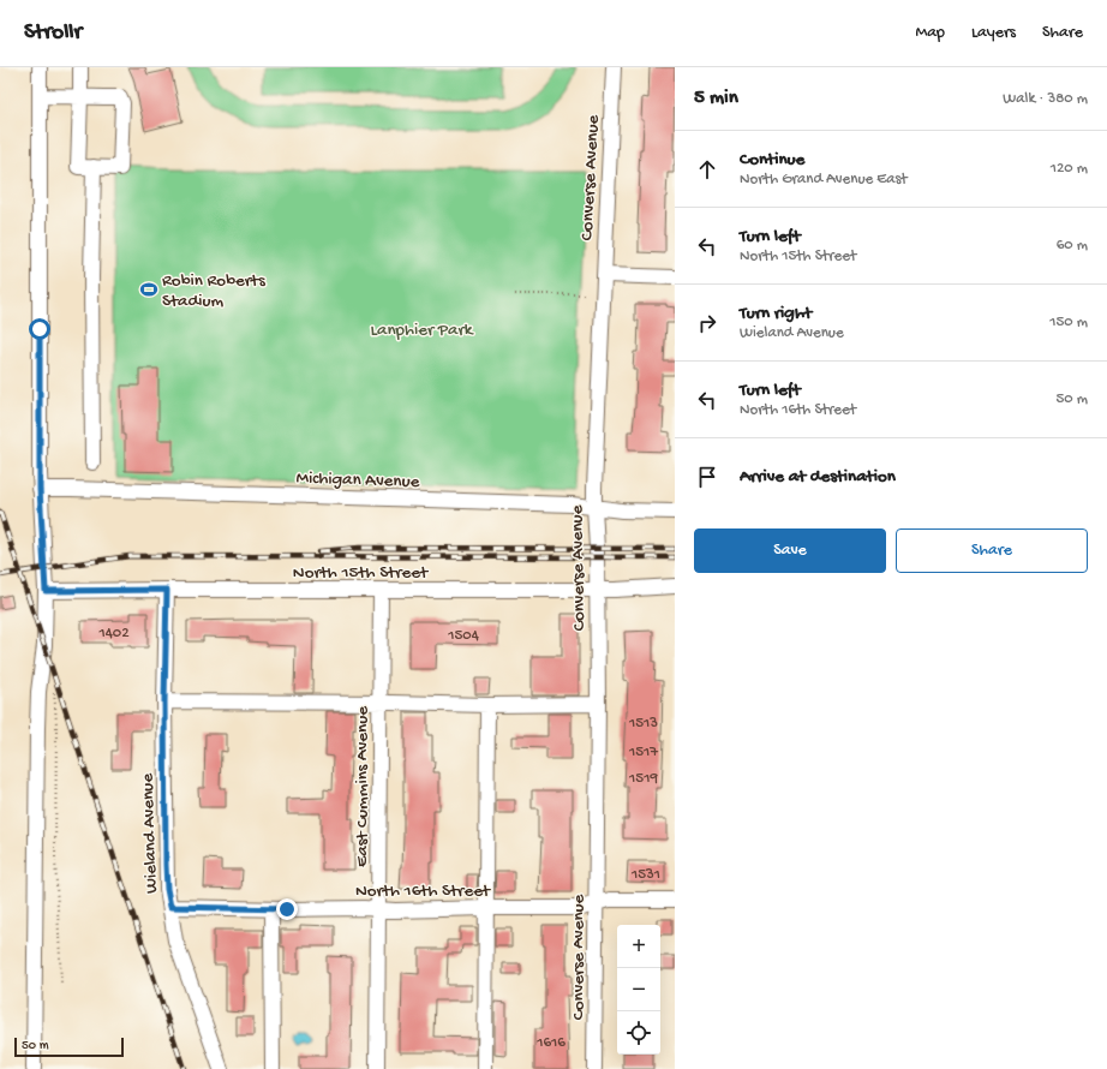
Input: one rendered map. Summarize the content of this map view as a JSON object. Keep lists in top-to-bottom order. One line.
{"streets":{"street":["Converse Avenue","Michigan Avenue","North 15th Street","East Cummins Avenue","Wieland Avenue","North 16th Street"]},"crossings":[["Converse Avenue","Michigan Avenue"],["Converse Avenue","North 15th Street"],["Converse Avenue","North 16th Street"],["North 15th Street","East Cummins Avenue"],["North 15th Street","Wieland Avenue"],["East Cummins Avenue","North 16th Street"],["Wieland Avenue","North 16th Street"]],"parks":["Lanphier Park"],"places":{"sports":["Robin Roberts Stadium"]},"house_numbers":["1402","1504","1513","1517","1519","1531","1616"],"scale_bar":"50 m","page":{"header":"Strollr","nav":["Map","Layers","Share"],"heading":["5 min","Walk · 380 m"],"list":[["Continue","North Grand Avenue East","120 m"],["Turn left","North 15th Street","60 m"],["Turn right","Wieland Avenue","150 m"],["Turn left","North 16th Street","50 m"],"Arrive at destination"],"buttons":["Save","Share"],"map_buttons":["+","−"],"scale":"50 m"}}
